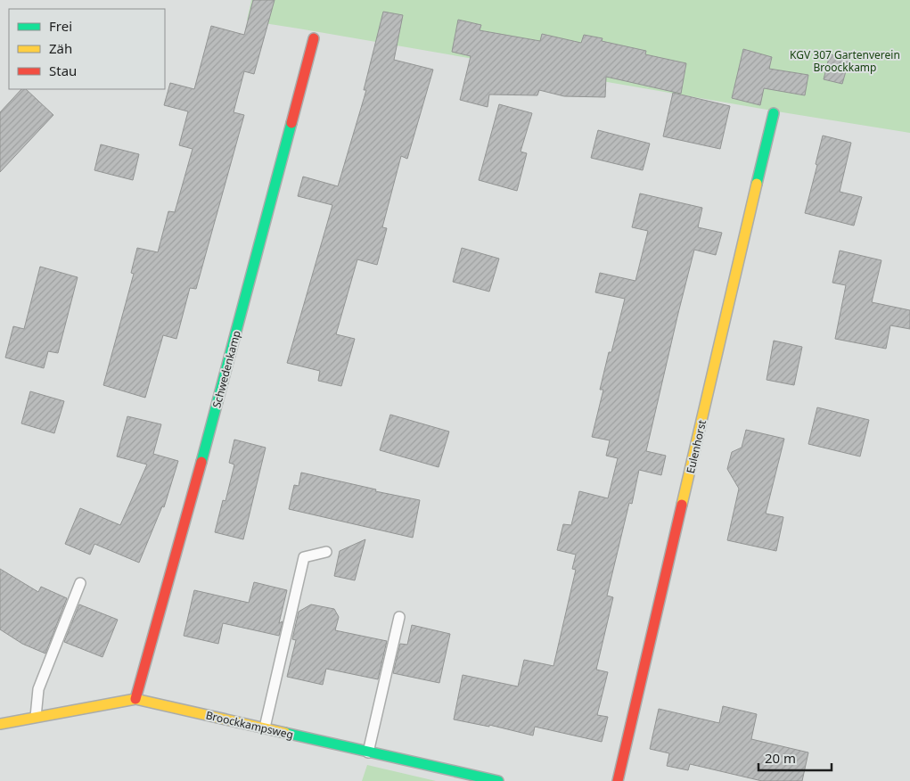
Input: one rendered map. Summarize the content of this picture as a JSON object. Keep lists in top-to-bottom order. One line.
{"streets":{"street":["Schwedenkamp","Eulenhorst","Broockkampsweg"]},"crossings":[["Schwedenkamp","Broockkampsweg"]],"parks":["KGV 307 Gartenverein Broockkamp"],"legend":["Frei","Zäh","Stau"],"scale_bar":"20 m"}
